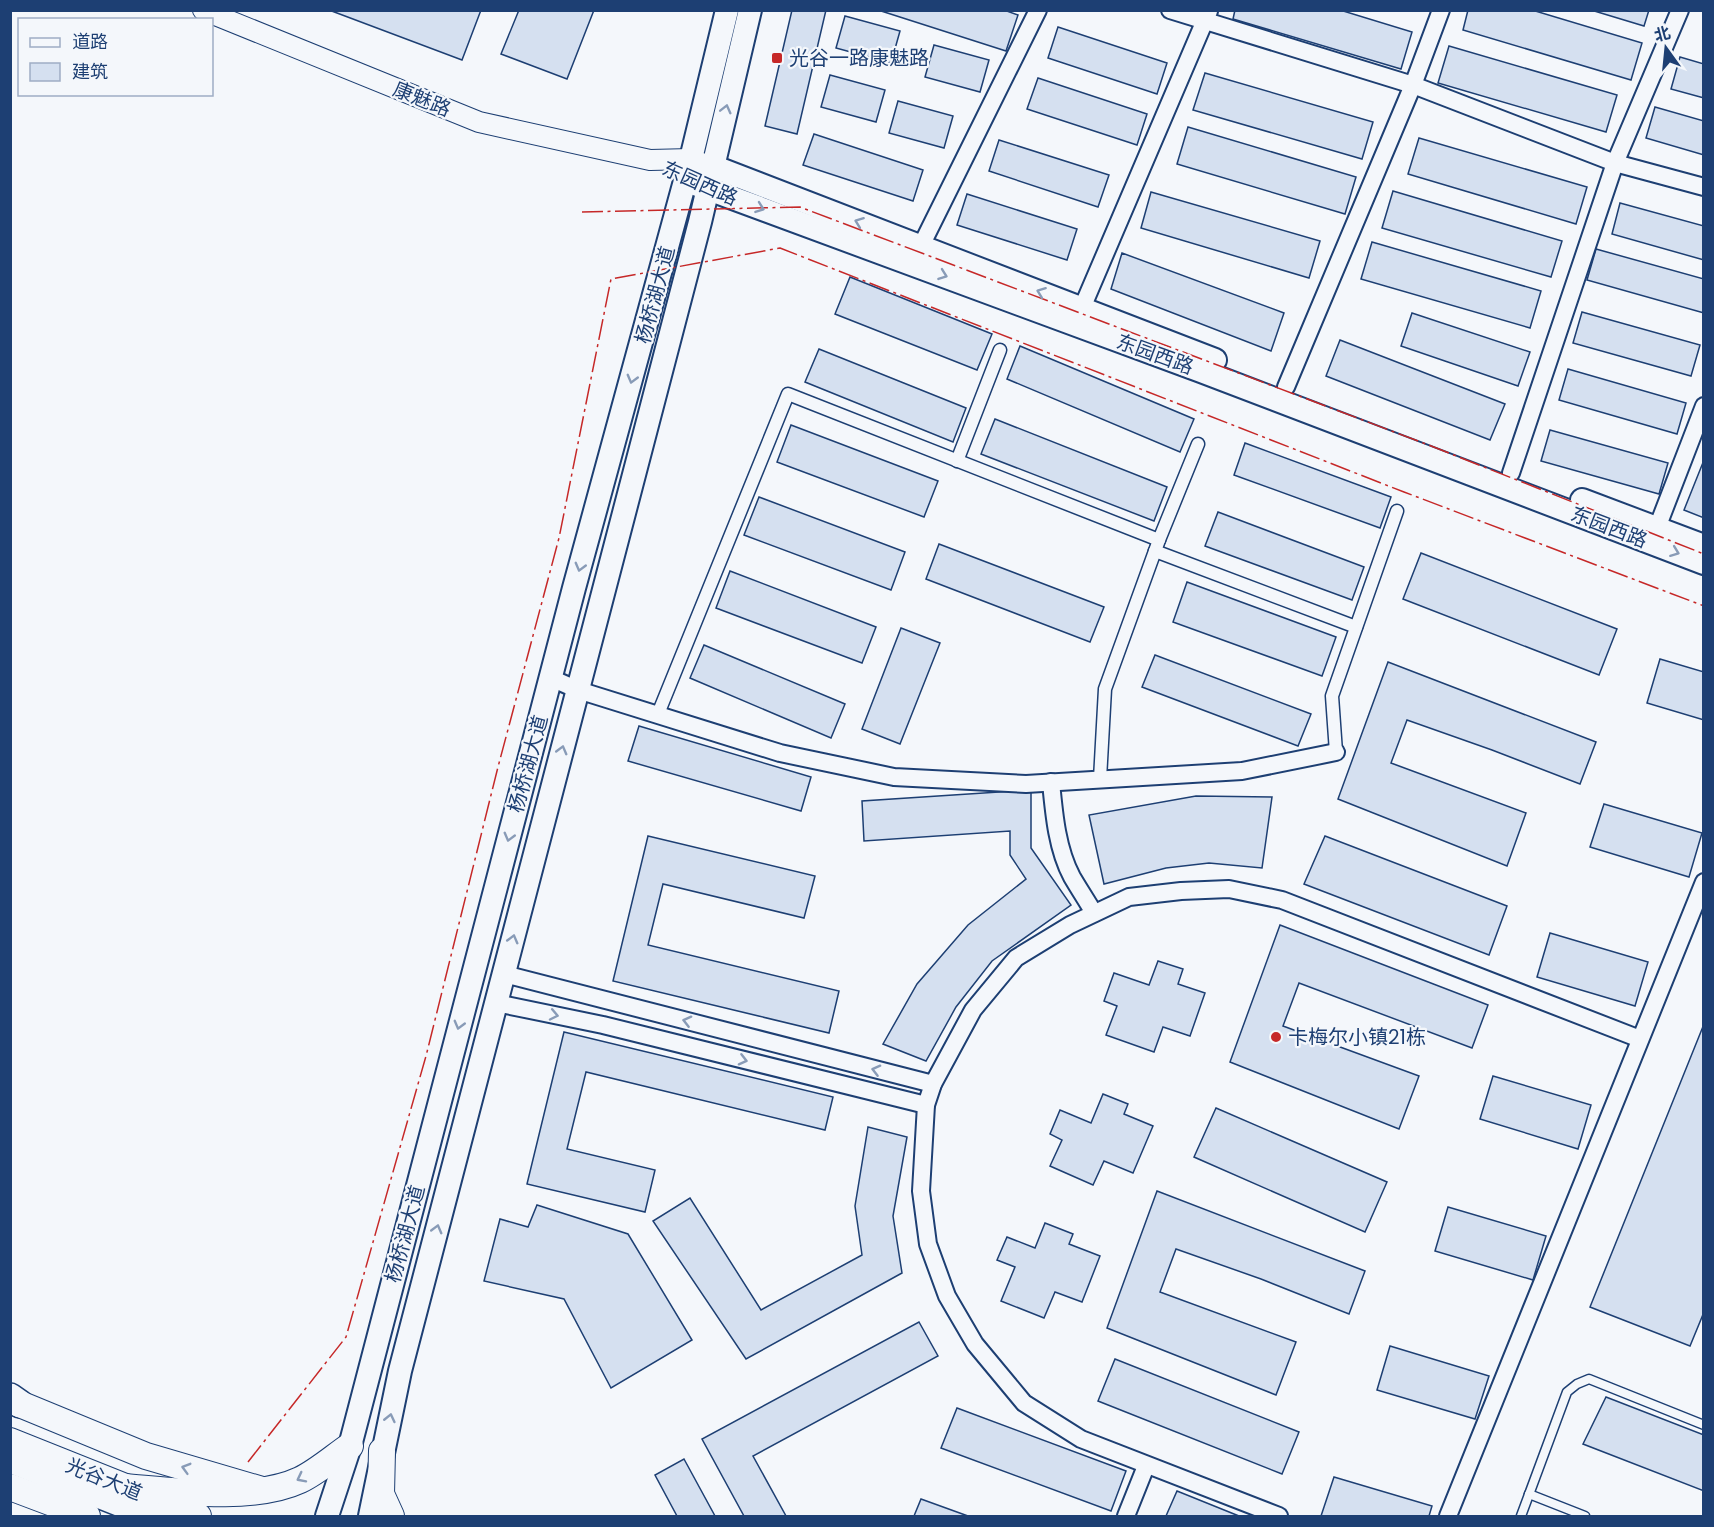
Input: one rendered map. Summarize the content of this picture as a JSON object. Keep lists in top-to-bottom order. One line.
{"streets":{"main road":["东园西路","杨桥湖大道","光谷大道"],"street":["康魅路"]},"crossings":[["康魅路","东园西路"],["东园西路","杨桥湖大道"]],"places":{"transit":["光谷一路康魅路"],"other":["卡梅尔小镇21栋"]},"legend":["道路","建筑"],"north":"top"}
